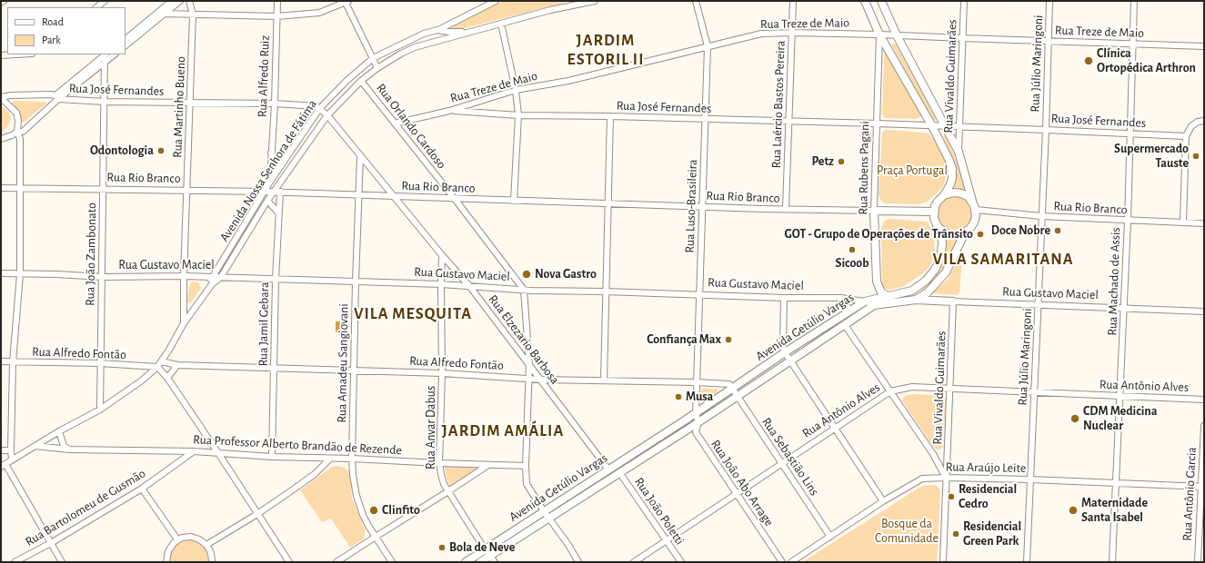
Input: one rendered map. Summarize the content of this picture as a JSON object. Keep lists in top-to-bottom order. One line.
{"streets":{"main road":["Rua Rubens Pagani","Rua Gustavo Maciel","Avenida Getúlio Vargas"],"street":["Rua Treze de Maio","Rua Júlio Maringoni","Rua Alfredo Ruiz","Rua Vivaldo Guimarães","Rua José Fernandes","Rua Laércio Bastos Pereira","Rua Martinho Bueno","Rua Orlando Cardoso","Avenida Nossa Senhora de Fátima","Rua Rio Branco","Rua Luso-Brasileira","Rua João Zambonato","Rua Machado de Assis","Rua Jamil Gebara","Rua Elzezario Barbosa","Rua Alfredo Fontão","Rua Amadeu Sangiovani","Rua Antônio Alves","Rua Anvar Dabus","Rua Professor Alberto Brandão de Rezende","Rua Sebastião Lins","Rua Araújo Leite","Rua João Abo Arrage","Rua Antônio Garcia","Rua Bartolomeu de Gusmão","Rua João Poletti"]},"crossings":[["Rua Treze de Maio","Rua Júlio Maringoni"],["Rua Treze de Maio","Rua Vivaldo Guimarães"],["Rua Treze de Maio","Rua José Fernandes"],["Rua Treze de Maio","Rua Laércio Bastos Pereira"],["Rua Treze de Maio","Rua Orlando Cardoso"],["Rua Treze de Maio","Rua Rubens Pagani"],["Rua Treze de Maio","Rua Luso-Brasileira"],["Rua Treze de Maio","Rua Machado de Assis"],["Rua Júlio Maringoni","Rua José Fernandes"],["Rua Júlio Maringoni","Rua Rio Branco"],["Rua Júlio Maringoni","Rua Gustavo Maciel"],["Rua Júlio Maringoni","Rua Antônio Alves"],["Rua Júlio Maringoni","Rua Araújo Leite"],["Rua Alfredo Ruiz","Rua José Fernandes"],["Rua Vivaldo Guimarães","Rua José Fernandes"],["Rua Vivaldo Guimarães","Rua Gustavo Maciel"],["Rua Vivaldo Guimarães","Rua Antônio Alves"],["Rua Vivaldo Guimarães","Rua Araújo Leite"],["Rua José Fernandes","Rua Laércio Bastos Pereira"],["Rua José Fernandes","Rua Martinho Bueno"],["Rua José Fernandes","Rua Rubens Pagani"],["Rua José Fernandes","Avenida Nossa Senhora de Fátima"],["Rua José Fernandes","Rua Rio Branco"],["Rua José Fernandes","Rua Luso-Brasileira"],["Rua José Fernandes","Rua João Zambonato"],["Rua José Fernandes","Rua Gustavo Maciel"],["Rua José Fernandes","Rua Machado de Assis"],["Rua José Fernandes","Rua Elzezario Barbosa"],["Rua José Fernandes","Rua Alfredo Fontão"],["Rua Laércio Bastos Pereira","Rua Rio Branco"],["Rua Martinho Bueno","Avenida Nossa Senhora de Fátima"],["Rua Martinho Bueno","Rua Rio Branco"],["Rua Martinho Bueno","Rua Gustavo Maciel"],["Rua Orlando Cardoso","Avenida Nossa Senhora de Fátima"],["Rua Orlando Cardoso","Rua Rio Branco"],["Rua Orlando Cardoso","Rua Gustavo Maciel"],["Rua Rubens Pagani","Rua Rio Branco"],["Avenida Nossa Senhora de Fátima","Rua Rio Branco"],["Avenida Nossa Senhora de Fátima","Rua João Zambonato"],["Avenida Nossa Senhora de Fátima","Rua Gustavo Maciel"],["Avenida Nossa Senhora de Fátima","Rua Jamil Gebara"],["Avenida Nossa Senhora de Fátima","Rua Elzezario Barbosa"],["Avenida Nossa Senhora de Fátima","Rua Alfredo Fontão"],["Avenida Nossa Senhora de Fátima","Rua Professor Alberto Brandão de Rezende"],["Rua Rio Branco","Rua Luso-Brasileira"],["Rua Rio Branco","Rua João Zambonato"],["Rua Rio Branco","Rua Machado de Assis"],["Rua Rio Branco","Rua Jamil Gebara"],["Rua Rio Branco","Rua Elzezario Barbosa"],["Rua Rio Branco","Rua Amadeu Sangiovani"],["Rua Luso-Brasileira","Rua Gustavo Maciel"],["Rua Luso-Brasileira","Avenida Getúlio Vargas"],["Rua Luso-Brasileira","Rua Alfredo Fontão"],["Rua João Zambonato","Rua Gustavo Maciel"],["Rua João Zambonato","Rua Alfredo Fontão"],["Rua Gustavo Maciel","Rua Machado de Assis"],["Rua Gustavo Maciel","Rua Jamil Gebara"],["Rua Gustavo Maciel","Avenida Getúlio Vargas"],["Rua Gustavo Maciel","Rua Elzezario Barbosa"],["Rua Gustavo Maciel","Rua Amadeu Sangiovani"],["Rua Gustavo Maciel","Rua Anvar Dabus"],["Rua Machado de Assis","Rua Antônio Alves"],["Rua Machado de Assis","Rua Araújo Leite"],["Rua Jamil Gebara","Rua Alfredo Fontão"],["Rua Jamil Gebara","Rua Professor Alberto Brandão de Rezende"],["Avenida Getúlio Vargas","Rua Elzezario Barbosa"],["Avenida Getúlio Vargas","Rua Alfredo Fontão"],["Avenida Getúlio Vargas","Rua Anvar Dabus"],["Avenida Getúlio Vargas","Rua Sebastião Lins"],["Avenida Getúlio Vargas","Rua João Abo Arrage"],["Avenida Getúlio Vargas","Rua João Poletti"],["Rua Elzezario Barbosa","Rua Alfredo Fontão"],["Rua Elzezario Barbosa","Rua Amadeu Sangiovani"],["Rua Elzezario Barbosa","Rua Anvar Dabus"],["Rua Alfredo Fontão","Rua Amadeu Sangiovani"],["Rua Alfredo Fontão","Rua Anvar Dabus"],["Rua Alfredo Fontão","Rua Sebastião Lins"],["Rua Amadeu Sangiovani","Rua Professor Alberto Brandão de Rezende"],["Rua Antônio Alves","Rua Sebastião Lins"],["Rua Antônio Alves","Rua João Abo Arrage"],["Rua Antônio Alves","Rua João Poletti"],["Rua Anvar Dabus","Rua Professor Alberto Brandão de Rezende"],["Rua Professor Alberto Brandão de Rezende","Rua Bartolomeu de Gusmão"],["Rua Sebastião Lins","Rua Araújo Leite"],["Rua Araújo Leite","Rua Antônio Garcia"]],"districts":["JARDIM ESTORIL II","VILA SAMARITANA","VILA MESQUITA","JARDIM AMÁLIA"],"parks":["Praça Portugal","Bosque da Comunidade"],"places":["Clínica Ortopédica Arthron","Odontologia","Supermercado Tauste","Petz","Doce Nobre","GOT - Grupo de Operações de Trânsito","Sicoob","Nova Gastro","Confiança Max","Musa","CDM Medicina Nuclear","Residencial Cedro","Clinfito","Maternidade Santa Isabel","Residencial Green Park","Bola de Neve"],"legend":["Road","Park"]}
